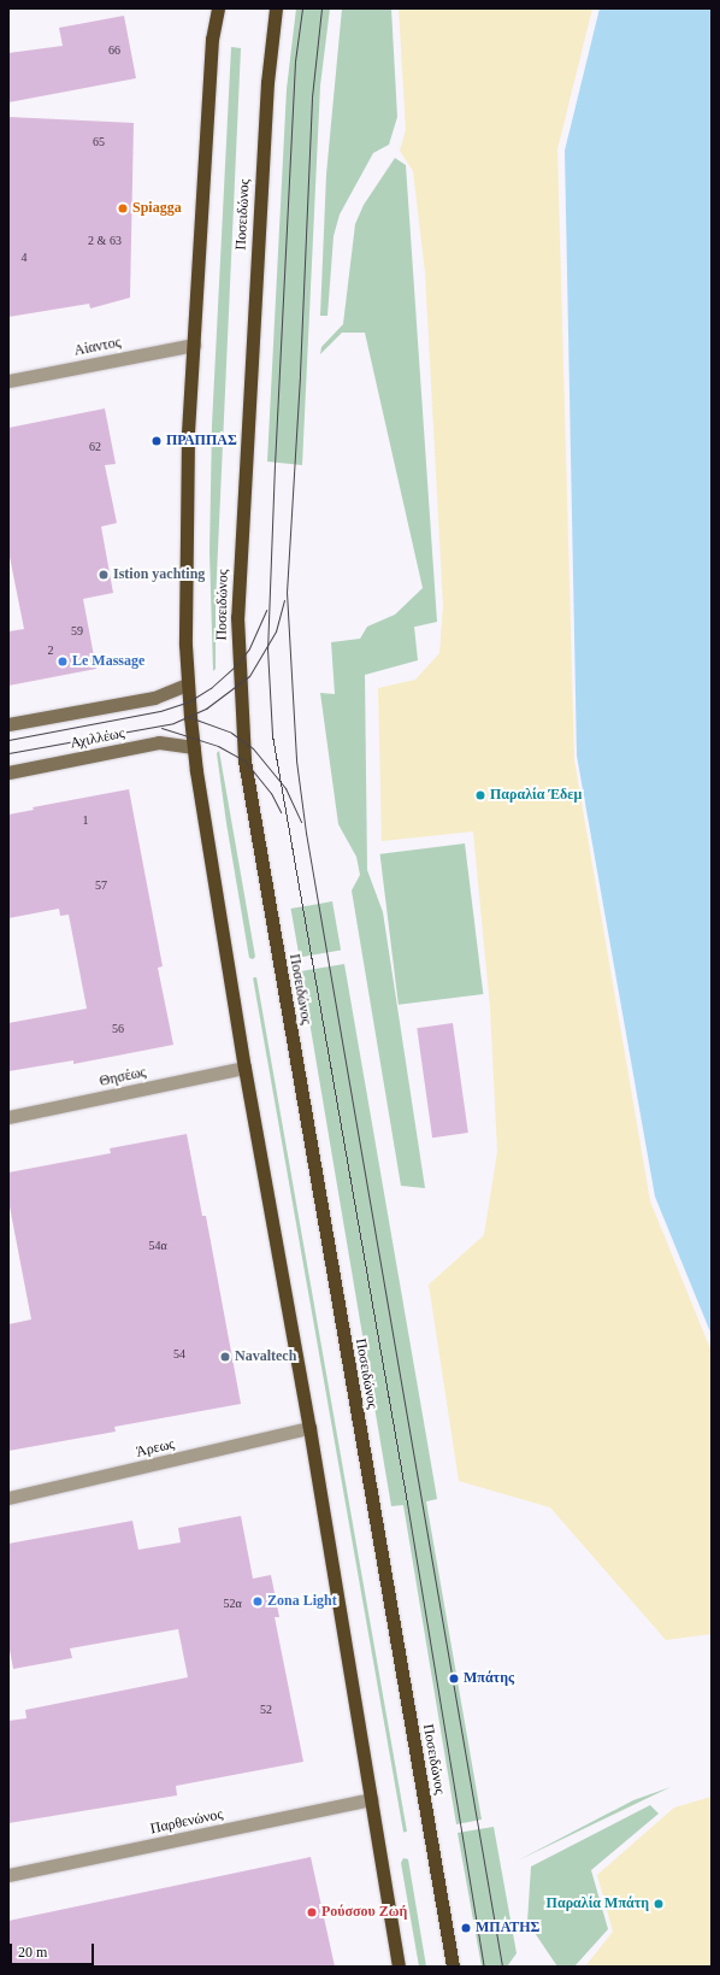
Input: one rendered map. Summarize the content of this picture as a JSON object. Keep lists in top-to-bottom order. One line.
{"streets":{"highway":["Ποσειδώνος"],"main road":["Αχιλλέως"],"street":["Αίαντος","Θησέως","Άρεως","Παρθενώνος"]},"places":["Spiagga","ΠΡΑΠΠΑΣ","Istion yachting","Le Massage","Παραλία Έδεμ","Navaltech","Zona Light","Μπάτης","Παραλία Μπάτη","Ρούσσου Ζωή","ΜΠΑΤΗΣ"],"house_numbers":["66","65","2 & 63","4","62","59","2","1","57","56","54α","54","52α","52"],"scale_bar":"20 m"}
